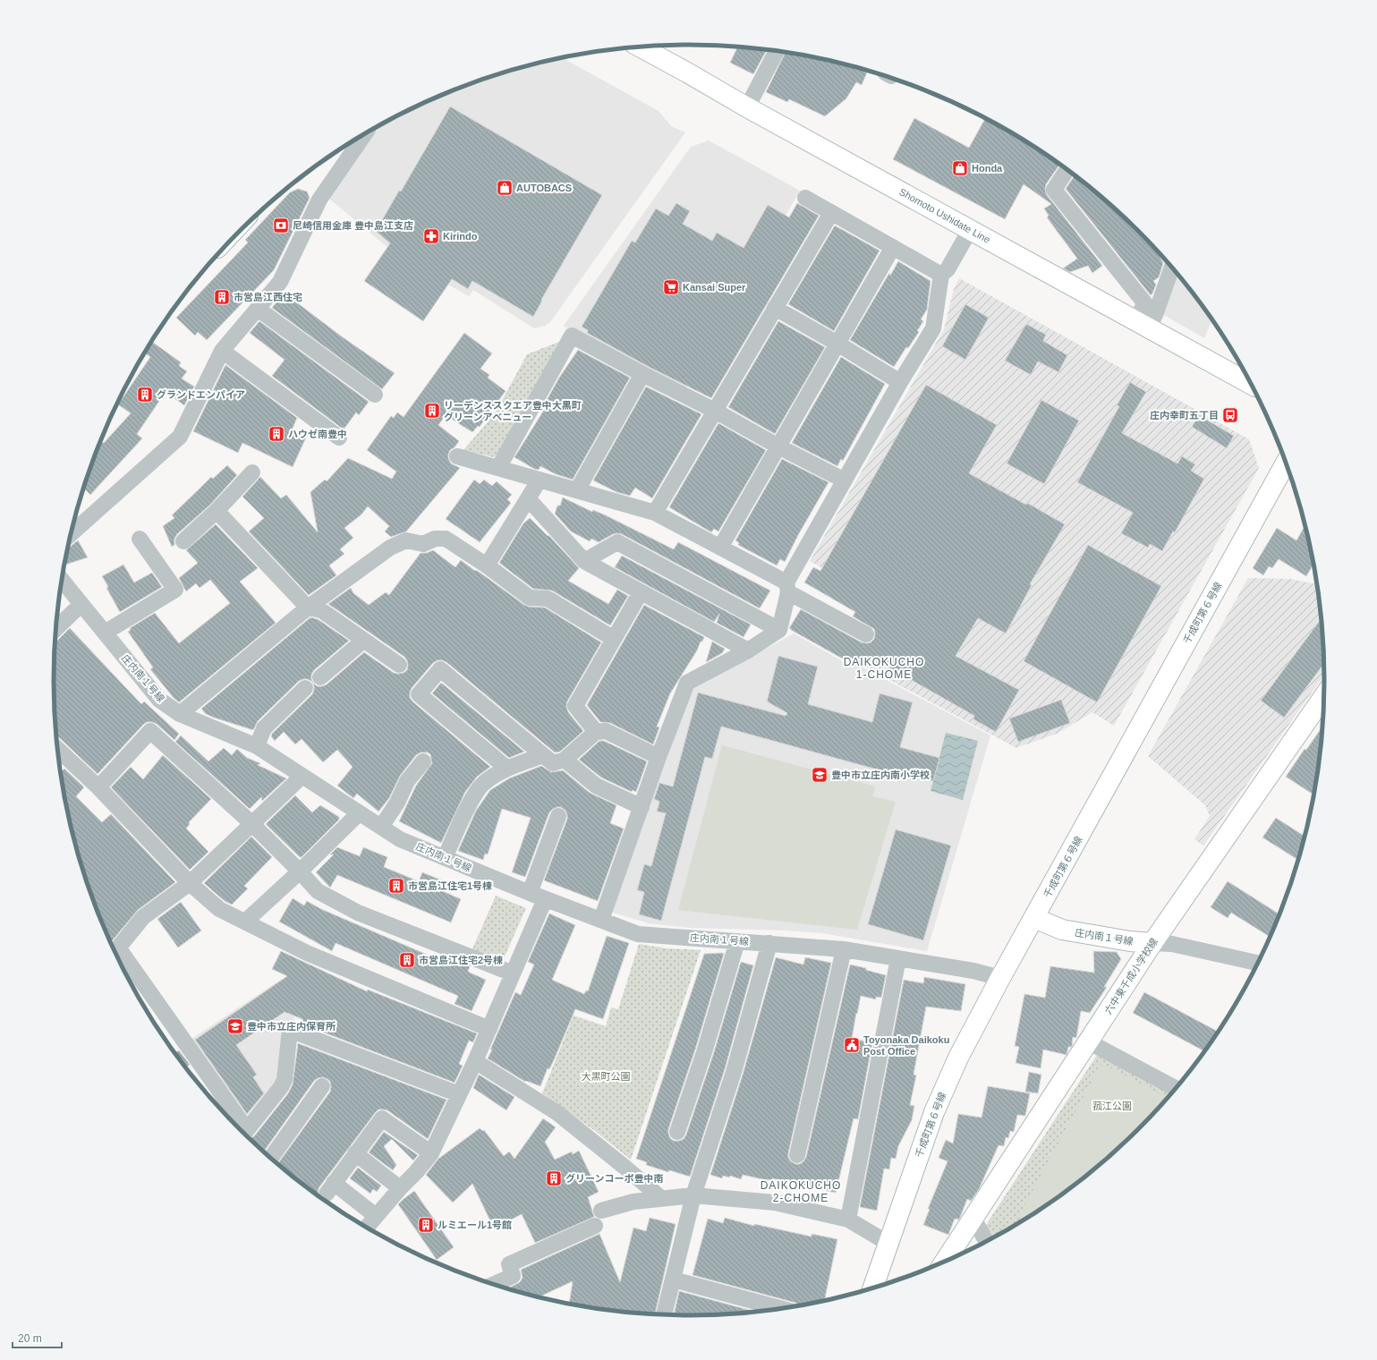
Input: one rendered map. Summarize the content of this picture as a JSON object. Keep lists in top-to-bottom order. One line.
{"streets":{"street":["Shomoto Ushidate Line","千成町第６号線","庄内南１号線","六中東千成小学校線"]},"crossings":[["千成町第６号線","庄内南１号線"],["庄内南１号線","六中東千成小学校線"]],"districts":["DAIKOKUCHO 1-CHOME","DAIKOKUCHO 2-CHOME"],"parks":["大黒町公園","菰江公園"],"places":{"shop":["Honda","AUTOBACS"],"bank":["尼崎信用金庫 豊中島江支店"],"pharmacy":["Kirindo"],"supermarket":["Kansai Super"],"building":["市営島江西住宅","グランドエンパイア","リーデンススクエア豊中大黒町 グリーンアベニュー","ハウゼ南豊中","市営島江住宅1号棟","市営島江住宅2号棟","グリーンコーポ豊中南","ルミエール1号館"],"bus stop":["庄内幸町五丁目"],"school or university":["豊中市立庄内南小学校","豊中市立庄内保育所"],"public building":["Toyonaka Daikoku Post Office"]},"scale_bar":"20 m"}
